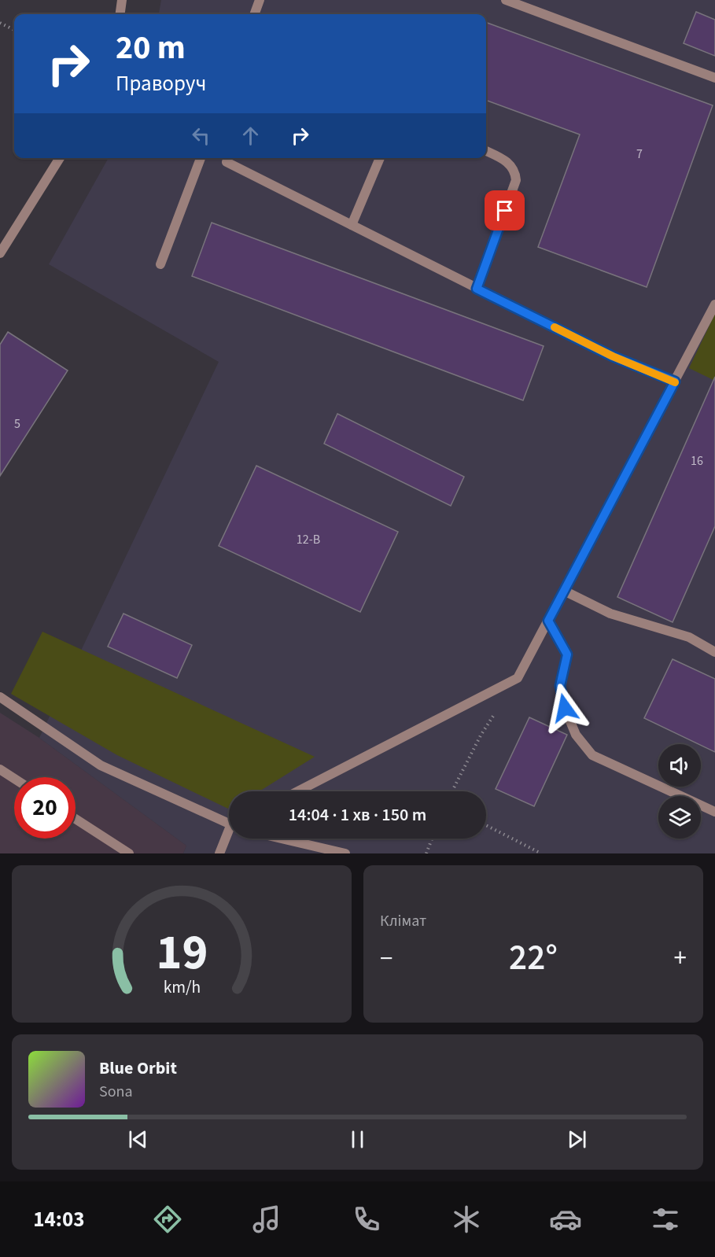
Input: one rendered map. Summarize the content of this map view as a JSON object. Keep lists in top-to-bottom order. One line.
{"house_numbers":["7","5","16","12-В"],"page":{"turn":["20 m","Праворуч"],"limit":"20","trip":"14:04 · 1 хв · 150 m","tile":"Клімат","heat":["−","22°","+"],"song":["Blue Orbit","Sona"],"tabs":"14:03","gauge":["19","km/h"]}}
